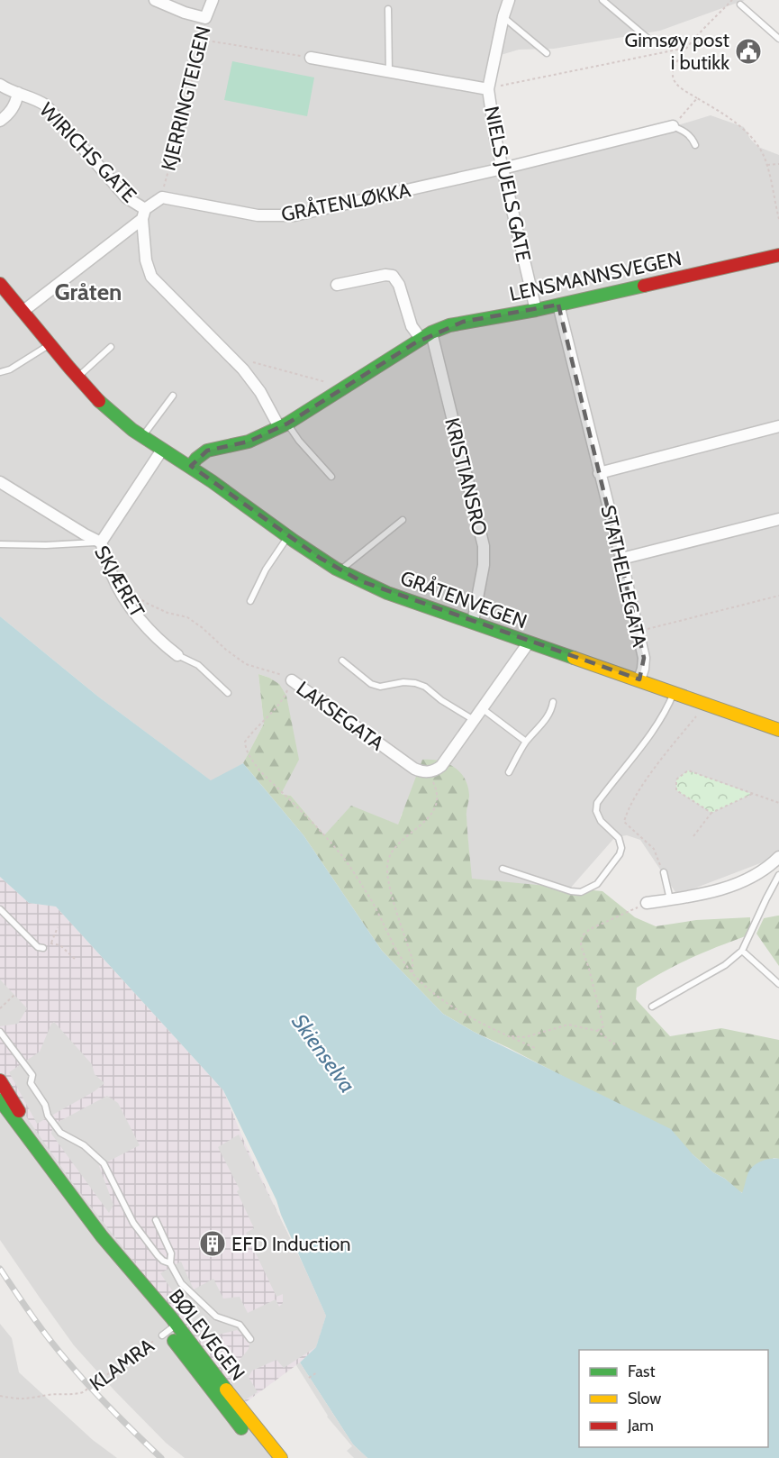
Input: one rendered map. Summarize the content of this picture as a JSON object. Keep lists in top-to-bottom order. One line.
{"streets":{"street":["KJERRINGTEIGEN","WIRICHS GATE","NIELS JUELS GATE","GRÅTENLØKKA","LENSMANNSVEGEN","KRISTIANSRO","STATHELLEGATA","SKJÆRET","GRÅTENVEGEN","LAKSEGATA","BØLEVEGEN"],"path":["KLAMRA"]},"crossings":[["KJERRINGTEIGEN","GRÅTENLØKKA"],["NIELS JUELS GATE","GRÅTENLØKKA"],["NIELS JUELS GATE","LENSMANNSVEGEN"],["LENSMANNSVEGEN","KRISTIANSRO"],["LENSMANNSVEGEN","STATHELLEGATA"],["LENSMANNSVEGEN","GRÅTENVEGEN"],["KRISTIANSRO","GRÅTENVEGEN"],["STATHELLEGATA","GRÅTENVEGEN"],["BØLEVEGEN","KLAMRA"]],"districts":["Gråten"],"water":["Skienselva"],"places":{"public building":["Gimsøy post i butikk"],"building":["EFD Induction"]},"legend":["Fast","Slow","Jam"]}
